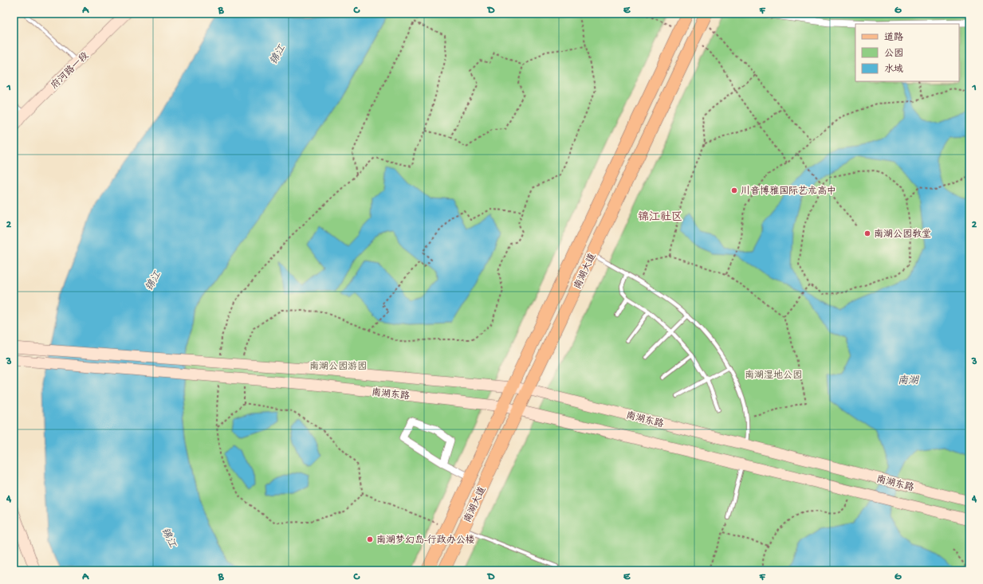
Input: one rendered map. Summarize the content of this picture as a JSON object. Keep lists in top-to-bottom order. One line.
{"streets":{"main road":["府河路一段","南湖大道","南湖东路"]},"crossings":[["南湖大道","南湖东路"]],"districts":["锦江社区"],"water":["锦江","南湖"],"parks":["南湖公园游园","南湖湿地公园"],"places":["川音博雅国际艺术高中","南湖公园教堂","南湖梦幻岛-行政办公楼"],"legend":["道路","公园","水域"],"grid":{"columns":["A","B","C","D","E","F","G"],"rows":["1","2","3","4"]}}
